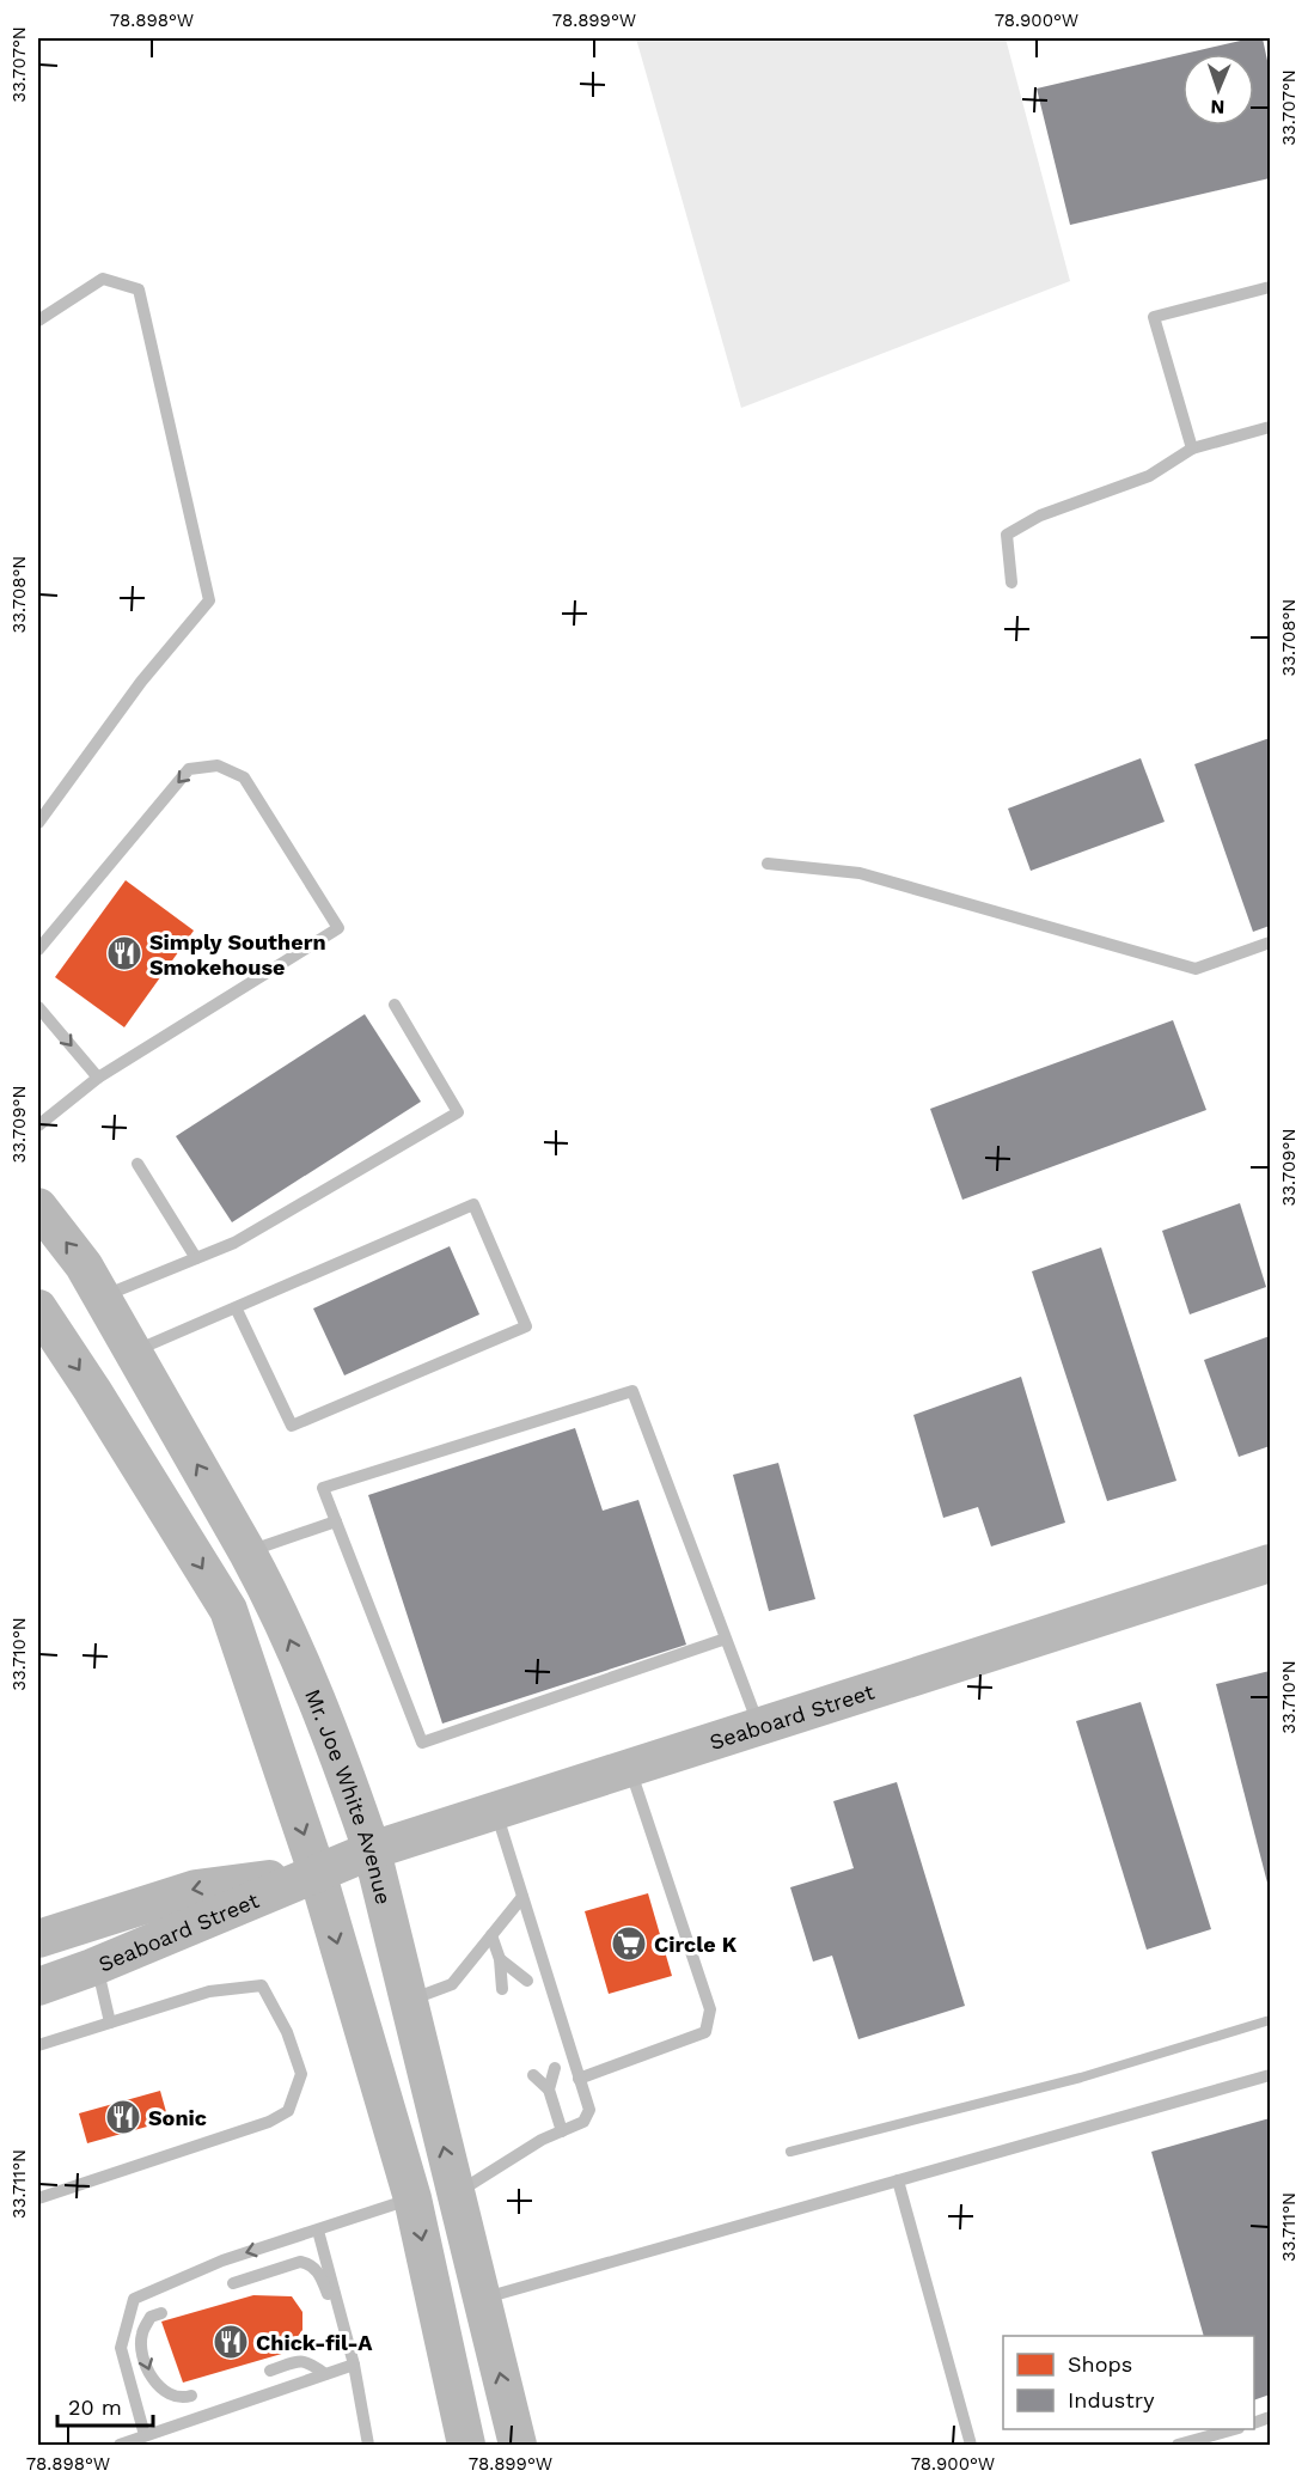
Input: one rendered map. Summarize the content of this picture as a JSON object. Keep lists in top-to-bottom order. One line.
{"streets":{"main road":["Seaboard Street","Mr. Joe White Avenue"]},"crossings":[["Seaboard Street","Mr. Joe White Avenue"]],"places":{"restaurant":["Simply Southern Smokehouse","Sonic","Chick-fil-A"],"supermarket":["Circle K"]},"legend":["Shops","Industry"],"scale_bar":"20 m","north":"bottom","coordinates":["78.898°W","78.899°W","78.900°W","33.707°N","33.708°N","33.709°N","33.710°N","33.711°N"]}
